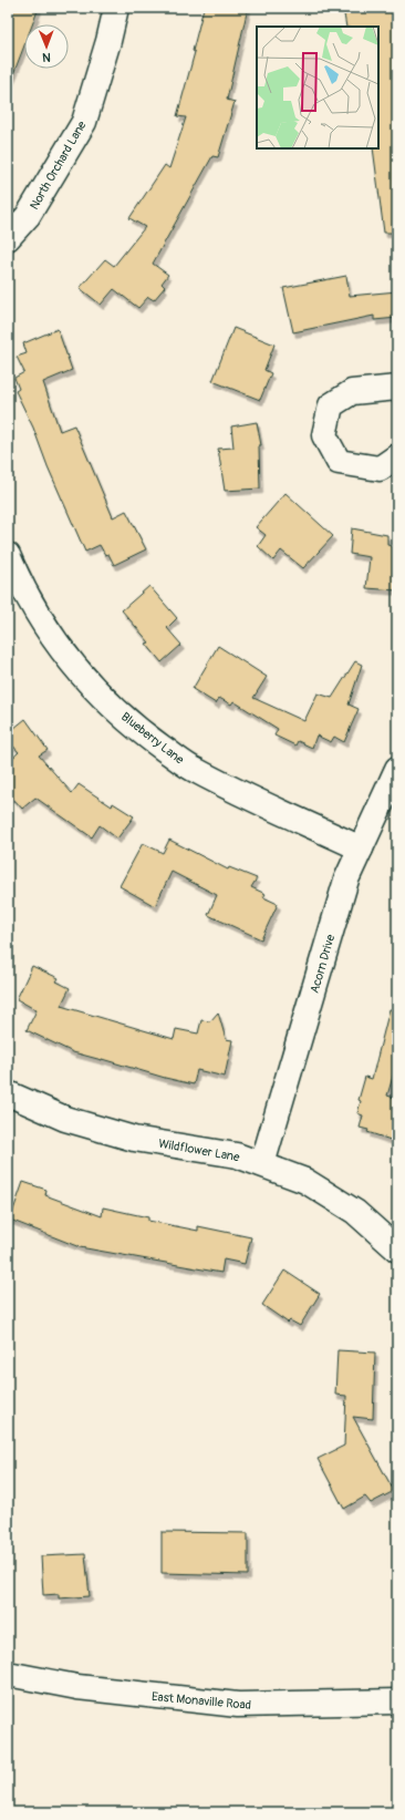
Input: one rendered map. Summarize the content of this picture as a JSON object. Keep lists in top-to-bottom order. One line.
{"streets":{"street":["North Orchard Lane","Blueberry Lane","Acorn Drive","Wildflower Lane","East Monaville Road"]},"crossings":[["Blueberry Lane","Acorn Drive"],["Acorn Drive","Wildflower Lane"]],"north":"bottom"}
